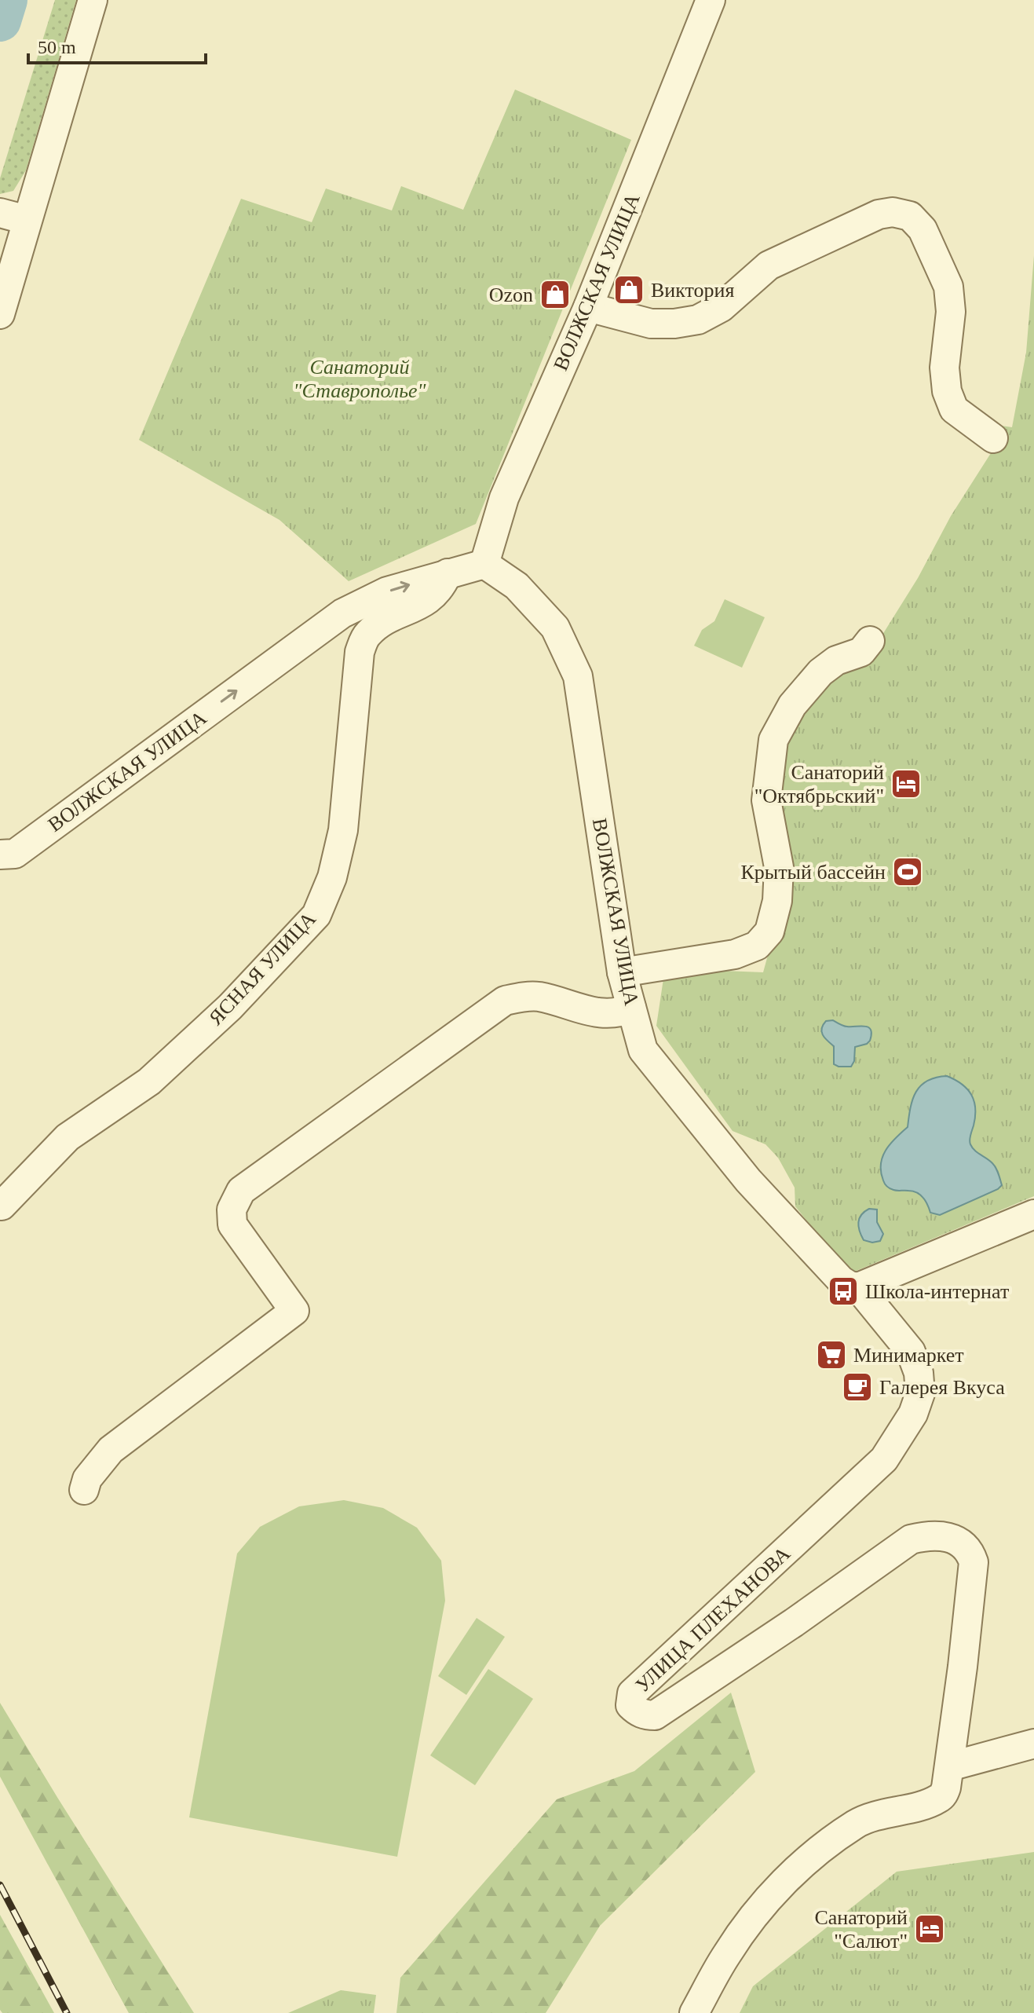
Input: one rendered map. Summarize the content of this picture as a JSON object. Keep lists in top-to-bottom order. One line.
{"streets":{"street":["ВОЛЖСКАЯ УЛИЦА","ЯСНАЯ УЛИЦА","УЛИЦА ПЛЕХАНОВА"]},"crossings":[["ВОЛЖСКАЯ УЛИЦА","ЯСНАЯ УЛИЦА"],["ВОЛЖСКАЯ УЛИЦА","УЛИЦА ПЛЕХАНОВА"]],"parks":["Санаторий \"Ставрополье\""],"places":{"shop":["Виктория","Ozon"],"hotel":["Санаторий \"Октябрьский\"","Санаторий \"Салют\""],"sports":["Крытый бассейн"],"bus stop":["Школа-интернат"],"supermarket":["Минимаркет"],"cafe":["Галерея Вкуса"]},"scale_bar":"50 m"}
